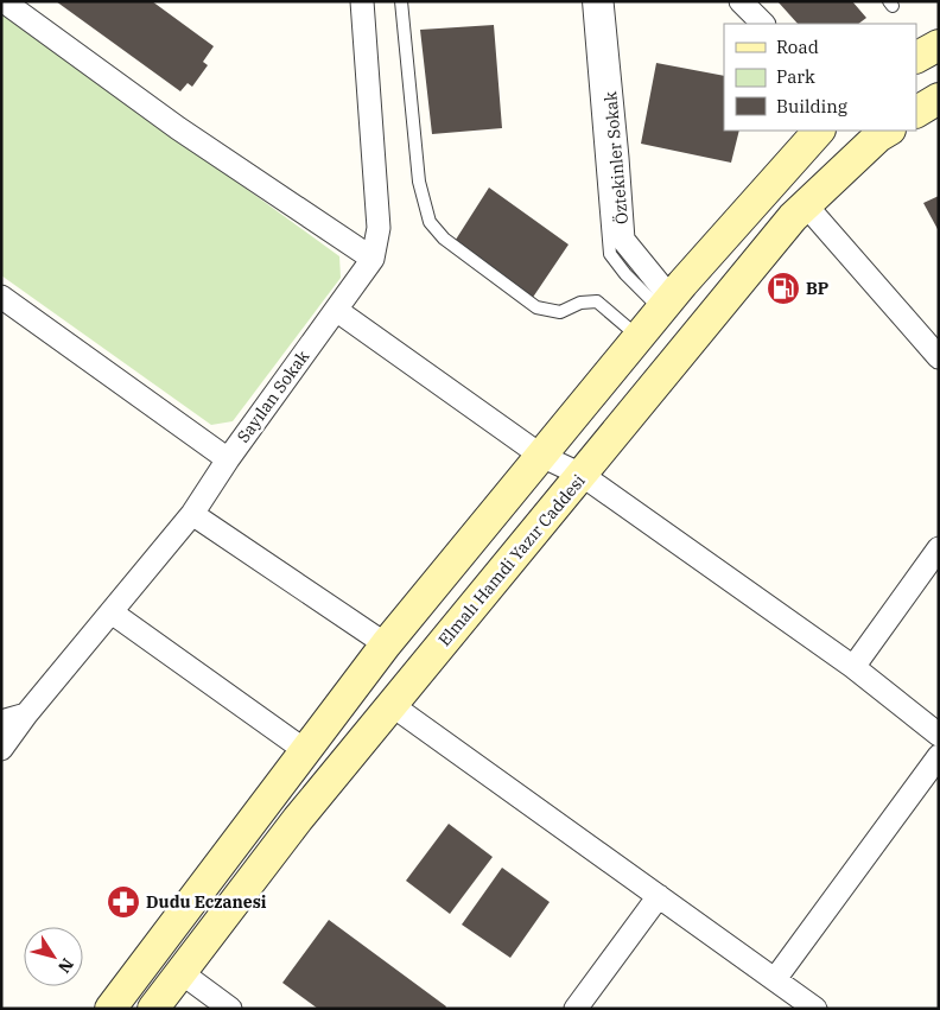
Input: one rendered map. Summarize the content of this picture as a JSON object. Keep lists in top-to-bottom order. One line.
{"streets":{"main road":["Elmalı Hamdi Yazır Caddesi"],"street":["Öztekinler Sokak","Sayılan Sokak"]},"places":{"fuel station":["BP"],"pharmacy":["Dudu Eczanesi"]},"legend":["Road","Park","Building"],"north":"bottom right"}
